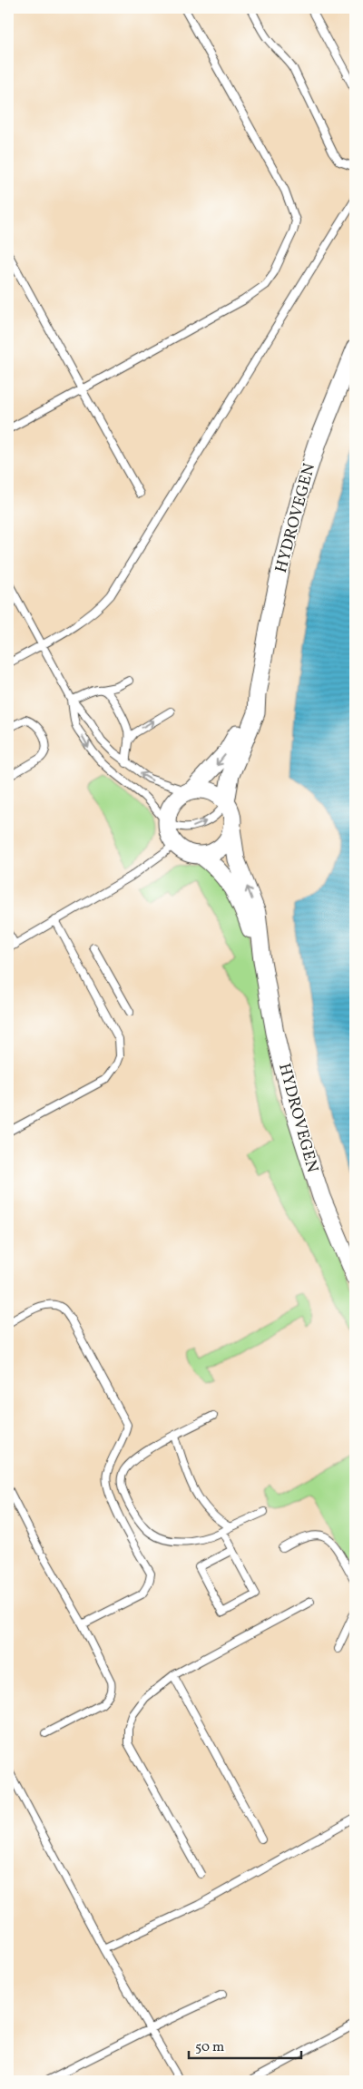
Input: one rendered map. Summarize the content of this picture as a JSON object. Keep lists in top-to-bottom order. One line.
{"streets":{"street":["HYDROVEGEN"]},"scale_bar":"50 m"}
